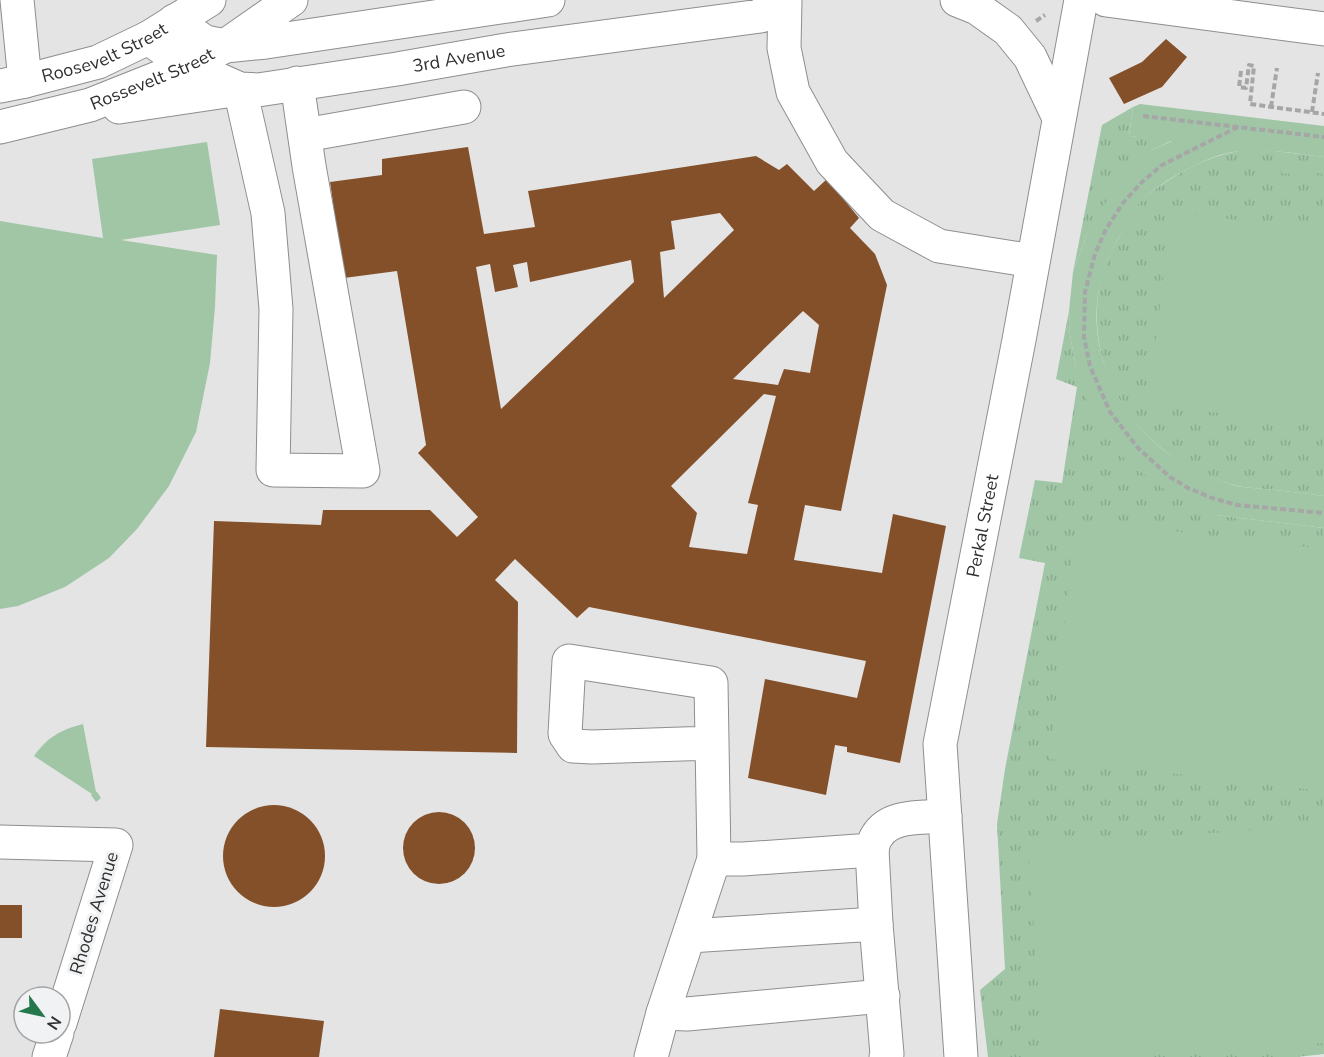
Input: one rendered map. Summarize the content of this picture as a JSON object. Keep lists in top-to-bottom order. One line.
{"streets":{"street":["Roosevelt Street","3rd Avenue","Rossevelt Street","Perkal Street","Rhodes Avenue"]},"crossings":[["Roosevelt Street","3rd Avenue"],["3rd Avenue","Rossevelt Street"]],"north":"bottom right"}
